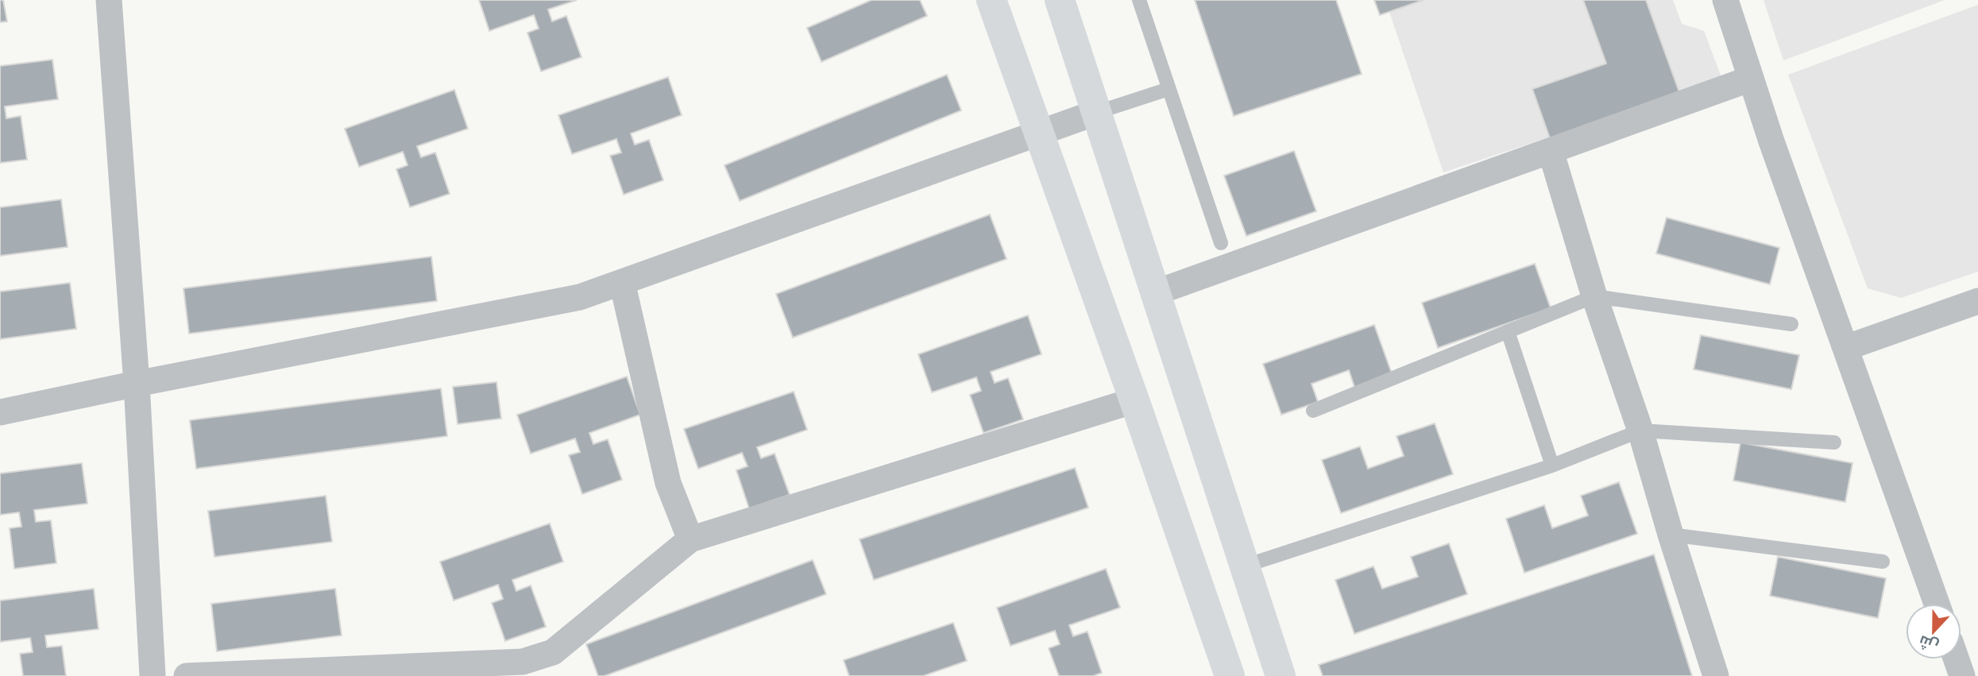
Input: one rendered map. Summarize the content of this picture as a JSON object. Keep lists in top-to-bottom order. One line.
{"north":"bottom"}
